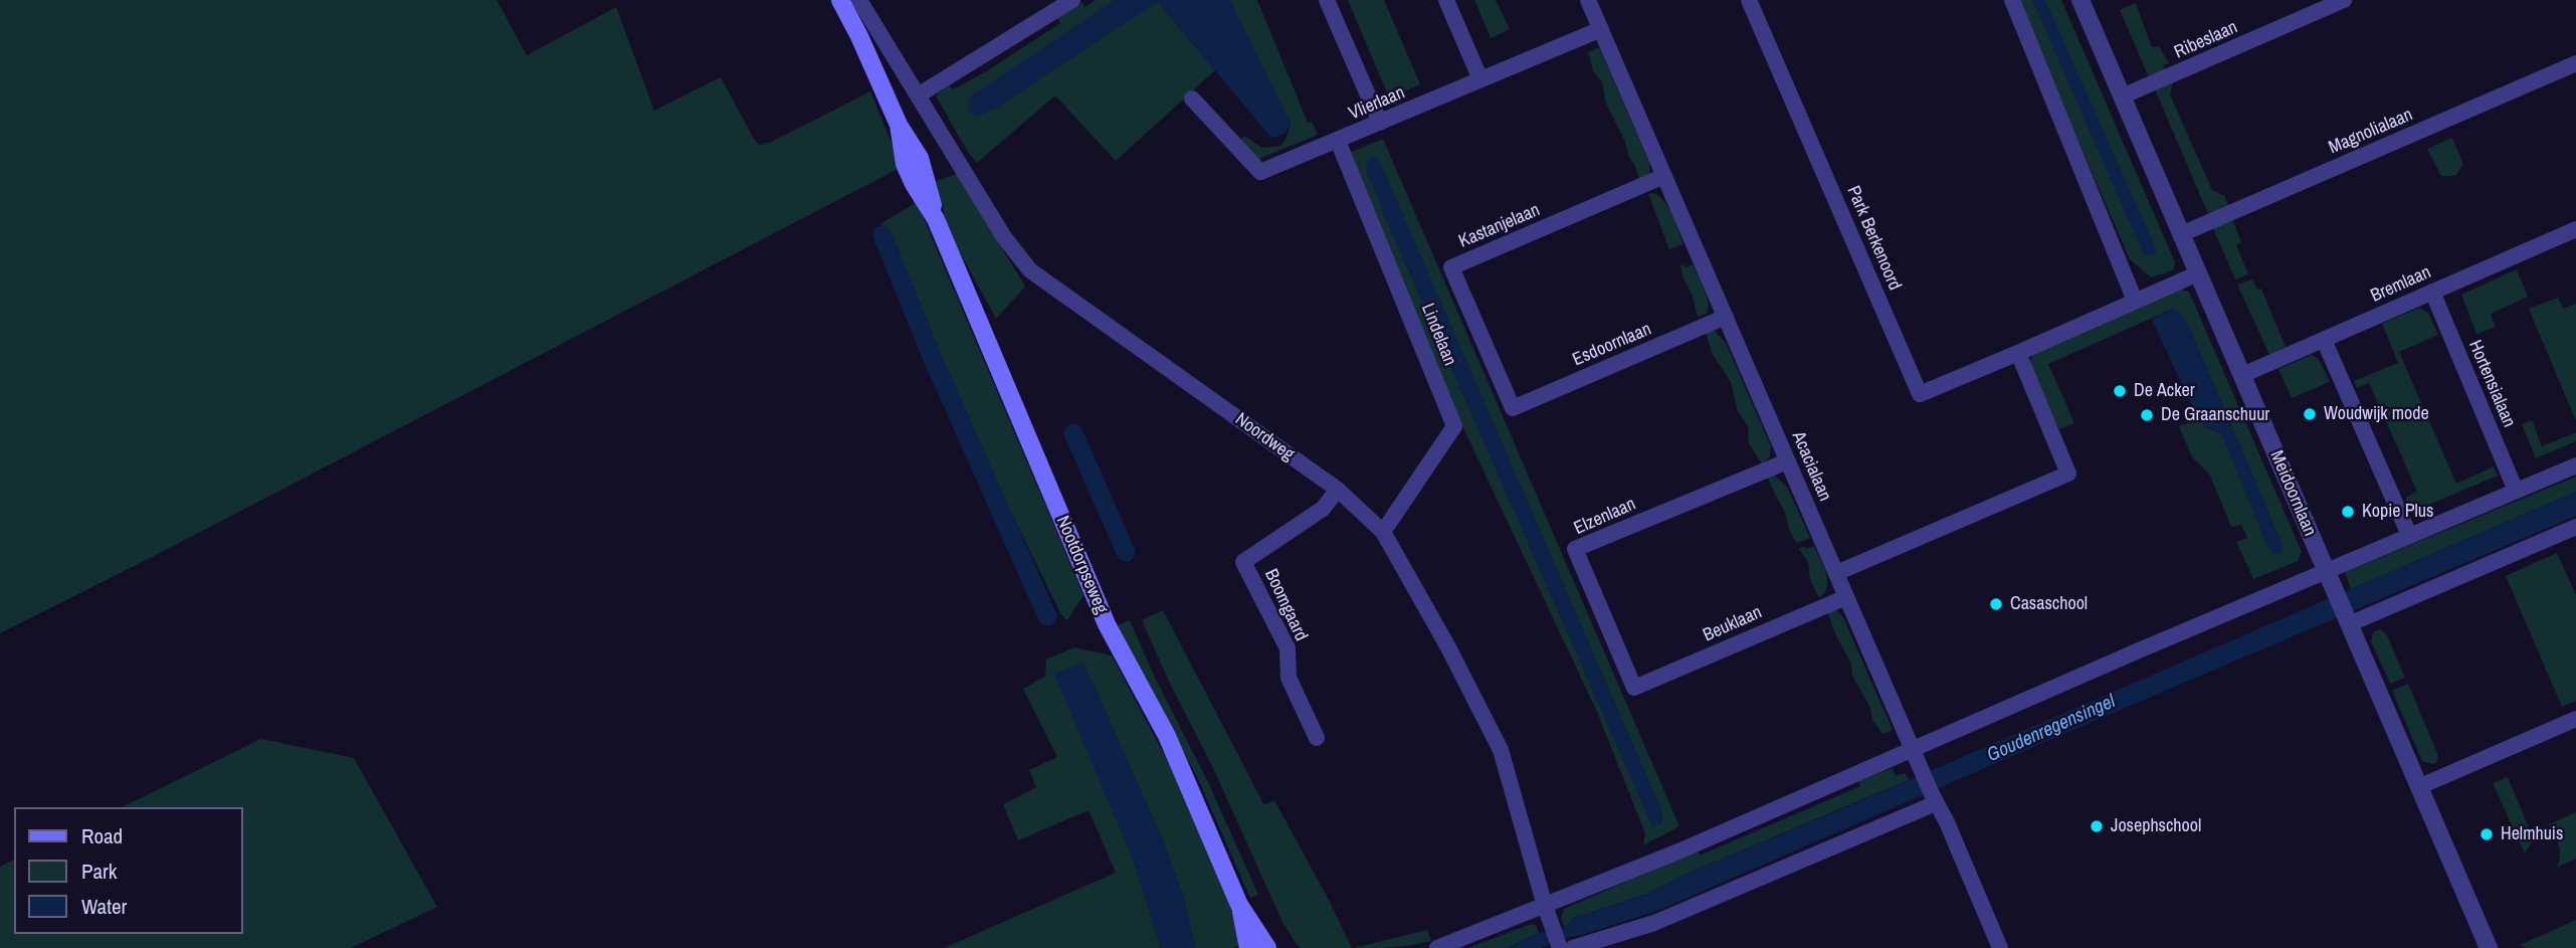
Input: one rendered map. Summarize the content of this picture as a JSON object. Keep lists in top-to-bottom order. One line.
{"streets":{"main road":["Nootdorpseweg"],"street":["Ribeslaan","Vlierlaan","Magnolialaan","Kastanjelaan","Park Berkenoord","Bremlaan","Lindelaan","Esdoornlaan","Hortensialaan","Noordweg","Acacialaan","Meidoornlaan","Elzenlaan","Boomgaard","Beuklaan"]},"crossings":[["Ribeslaan","Meidoornlaan"],["Vlierlaan","Lindelaan"],["Vlierlaan","Acacialaan"],["Magnolialaan","Meidoornlaan"],["Kastanjelaan","Esdoornlaan"],["Kastanjelaan","Acacialaan"],["Park Berkenoord","Meidoornlaan"],["Bremlaan","Hortensialaan"],["Bremlaan","Meidoornlaan"],["Lindelaan","Noordweg"],["Esdoornlaan","Acacialaan"],["Noordweg","Boomgaard"],["Acacialaan","Elzenlaan"],["Acacialaan","Beuklaan"],["Elzenlaan","Beuklaan"]],"water":["Goudenregensingel"],"places":["De Acker","Woudwijk mode","De Graanschuur","Kopie Plus","Casaschool","Josephschool","Helmhuis"],"legend":["Road","Park","Water"]}
